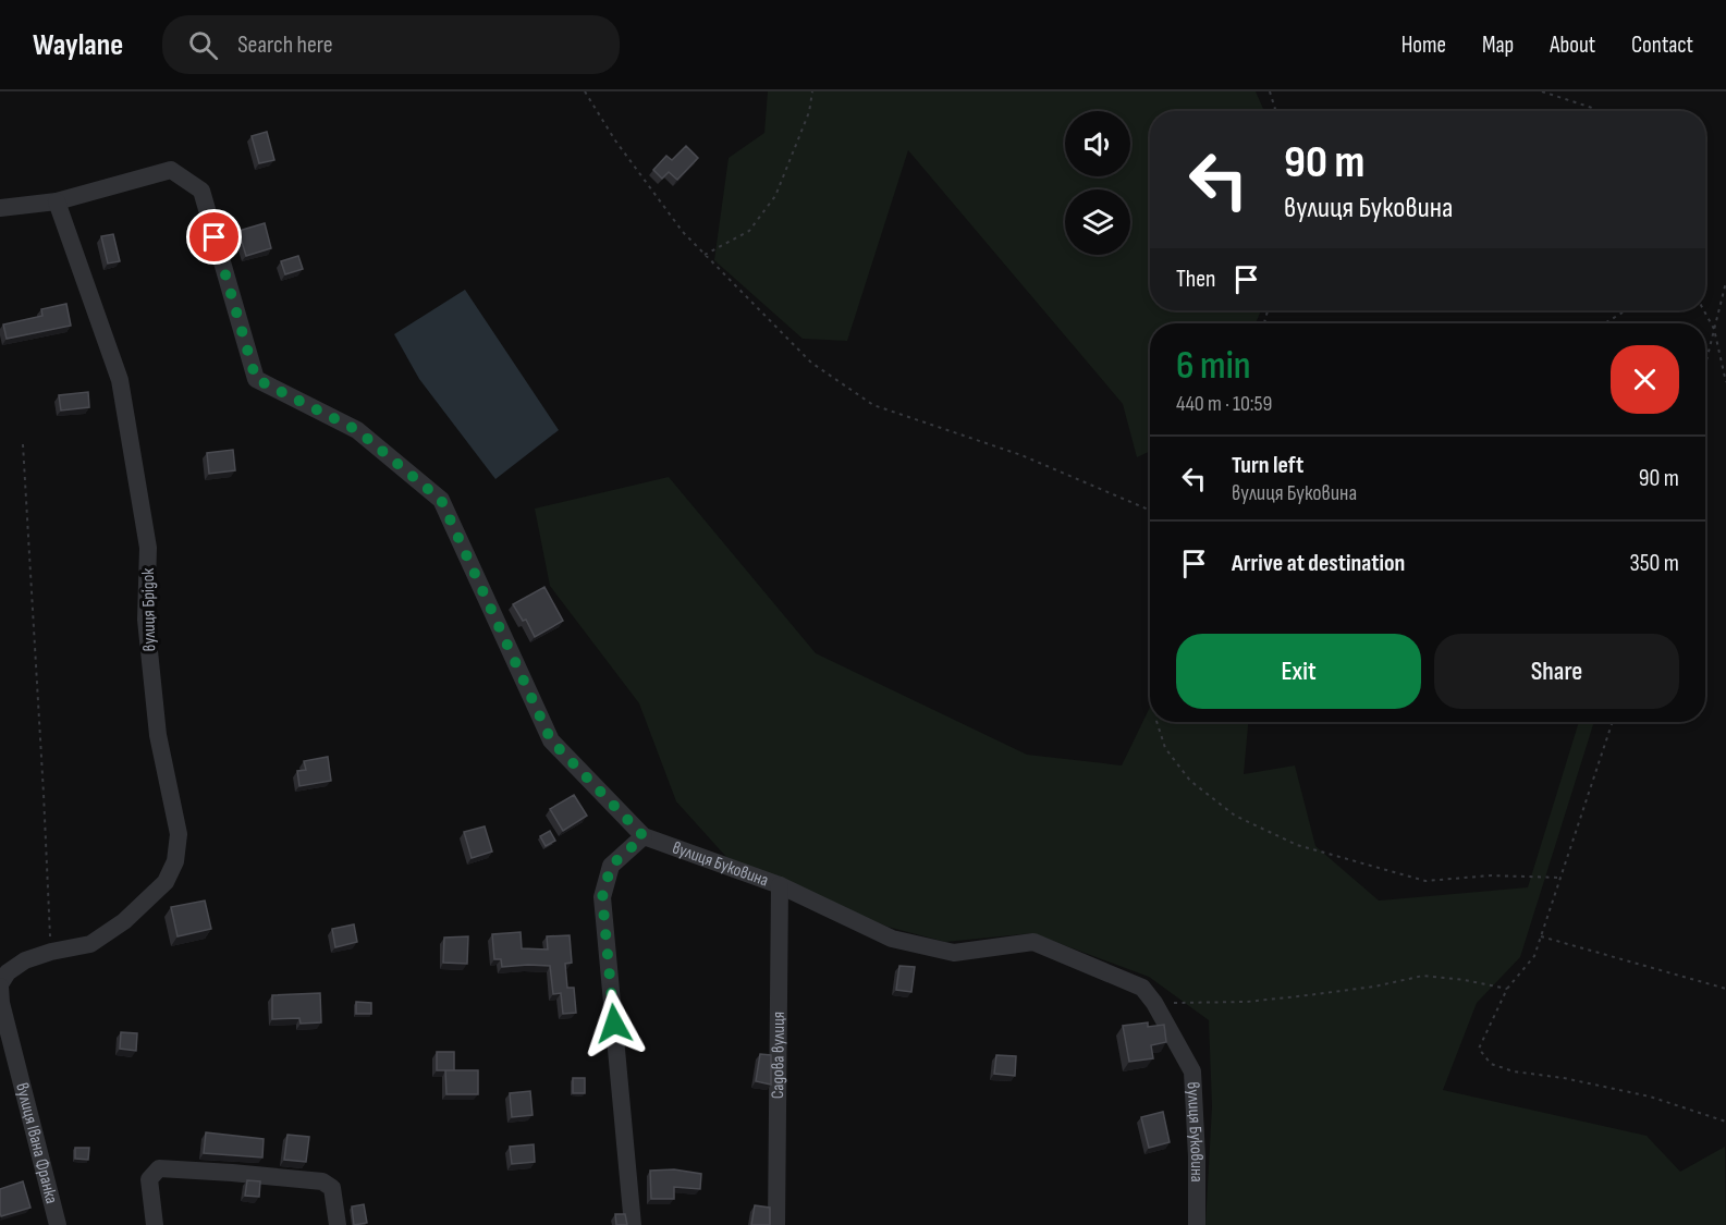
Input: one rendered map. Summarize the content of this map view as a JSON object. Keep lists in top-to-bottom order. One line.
{"streets":{"street":["вулиця Брідок","вулиця Буковина","Садова вулиця","вулиця Івана Франка"]},"crossings":[["вулиця Брідок","вулиця Буковина"],["вулиця Брідок","вулиця Івана Франка"],["вулиця Буковина","Садова вулиця"]],"page":{"header":"Waylane","search":"Search here","nav":["Home","Map","About","Contact"],"turn":["90 m","вулиця Буковина"],"then":"Then","heading":["6 min","440 m · 10:59"],"list":[{"name":"Turn left","note":"вулиця Буковина","value":"90 m"},{"name":"Arrive at destination","value":"350 m"}],"buttons":["Exit","Share"]}}
